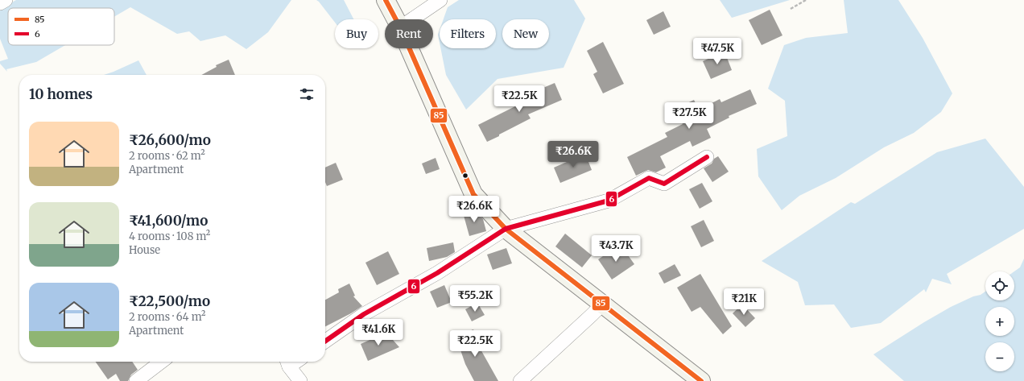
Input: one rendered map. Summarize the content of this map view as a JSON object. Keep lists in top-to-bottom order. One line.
{"lines":["transit line 85","transit line 6"],"legend":["85","6"],"page":{"chip":["Buy","Rent","Filters","New"],"price":["₹47.5K","₹22.5K","₹27.5K","₹26.6K","₹26.6K","₹43.7K","₹55.2K","₹21K","₹41.6K","₹22.5K"],"heading":"10 homes","list":[{"name":"₹26,600/mo","note":"2 rooms · 62 m² · Apartment"},{"name":"₹41,600/mo","note":"4 rooms · 108 m² · House"},{"name":"₹22,500/mo","note":"2 rooms · 64 m² · Apartment"}],"map_buttons":["+","−"]}}
